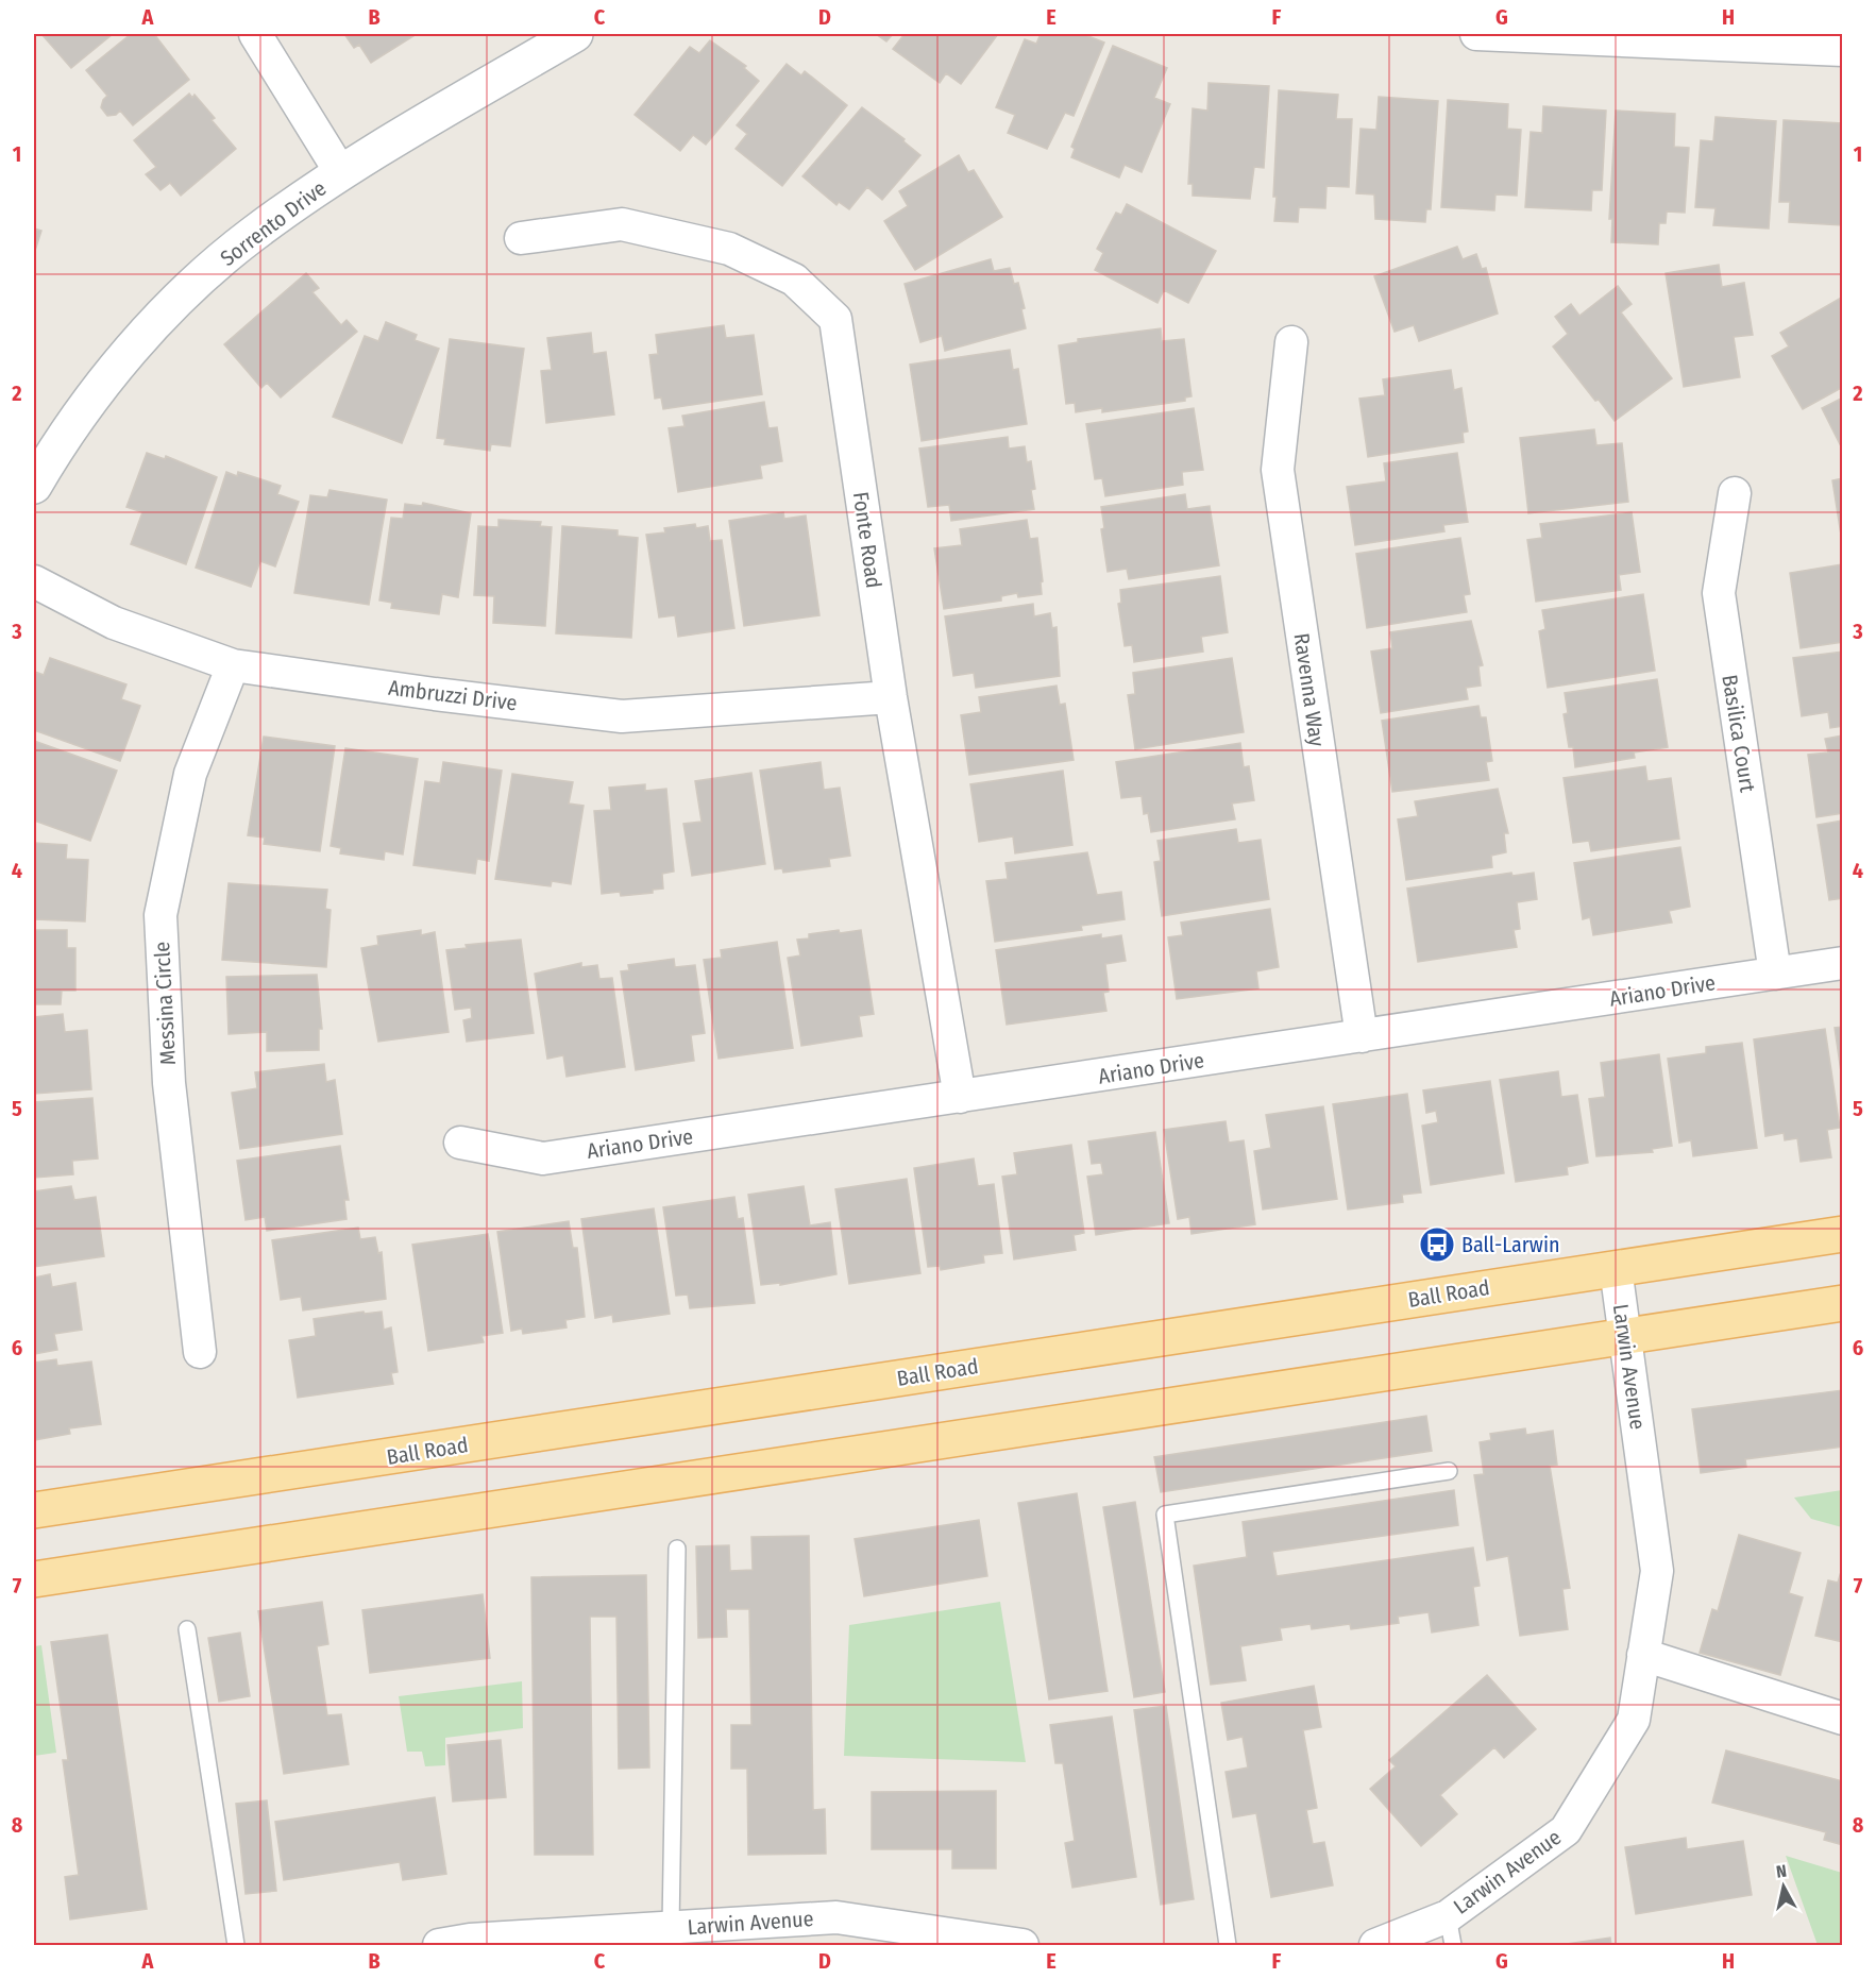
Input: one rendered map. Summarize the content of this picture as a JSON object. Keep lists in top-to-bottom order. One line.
{"streets":{"main road":["Ball Road"],"street":["Sorrento Drive","Fonte Road","Ravenna Way","Ambruzzi Drive","Basilica Court","Ariano Drive","Messina Circle","Larwin Avenue"]},"crossings":[["Fonte Road","Ambruzzi Drive"],["Fonte Road","Ariano Drive"],["Ravenna Way","Ariano Drive"],["Ambruzzi Drive","Messina Circle"],["Basilica Court","Ariano Drive"],["Ball Road","Larwin Avenue"]],"places":{"bus stop":["Ball-Larwin"]},"north":"top","grid":{"columns":["A","B","C","D","E","F","G","H"],"rows":["1","2","3","4","5","6","7","8"]}}
